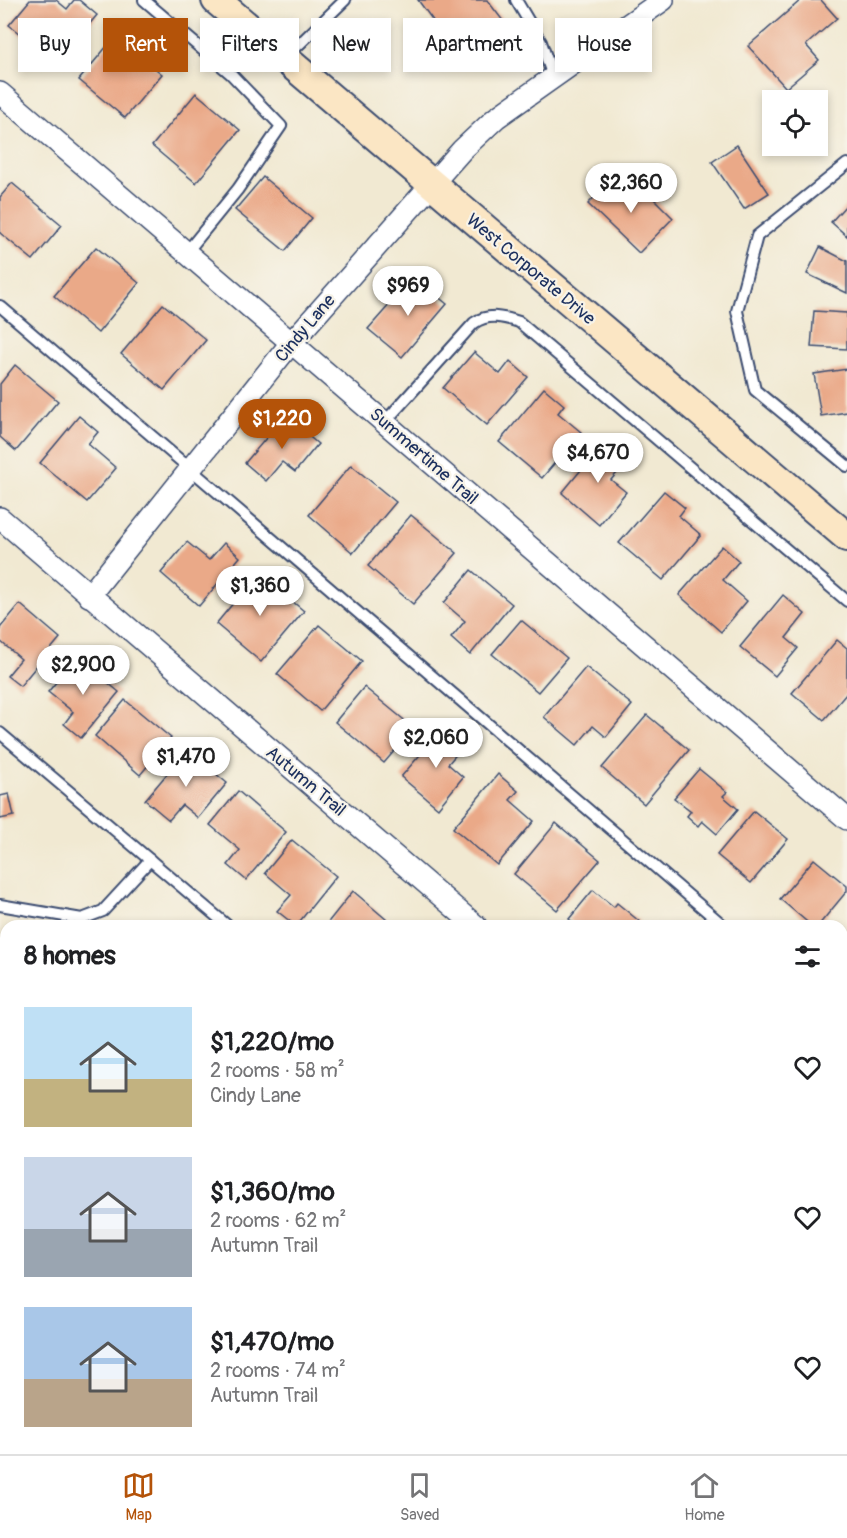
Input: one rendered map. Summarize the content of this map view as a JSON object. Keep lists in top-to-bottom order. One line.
{"streets":{"street":["West Corporate Drive","Cindy Lane","Summertime Trail","Autumn Trail"]},"crossings":[["West Corporate Drive","Cindy Lane"],["Cindy Lane","Summertime Trail"],["Cindy Lane","Autumn Trail"]],"page":{"chip":["Buy","Rent","Filters","New","Apartment","House"],"price":["$2,360","$969","$1,220","$4,670","$1,360","$2,900","$2,060","$1,470"],"heading":"8 homes","list":[{"name":"$1,220/mo","note":"2 rooms · 58 m² · Cindy Lane"},{"name":"$1,360/mo","note":"2 rooms · 62 m² · Autumn Trail"},{"name":"$1,470/mo","note":"2 rooms · 74 m² · Autumn Trail"}],"tabs":["Map","Saved","Home"]}}
